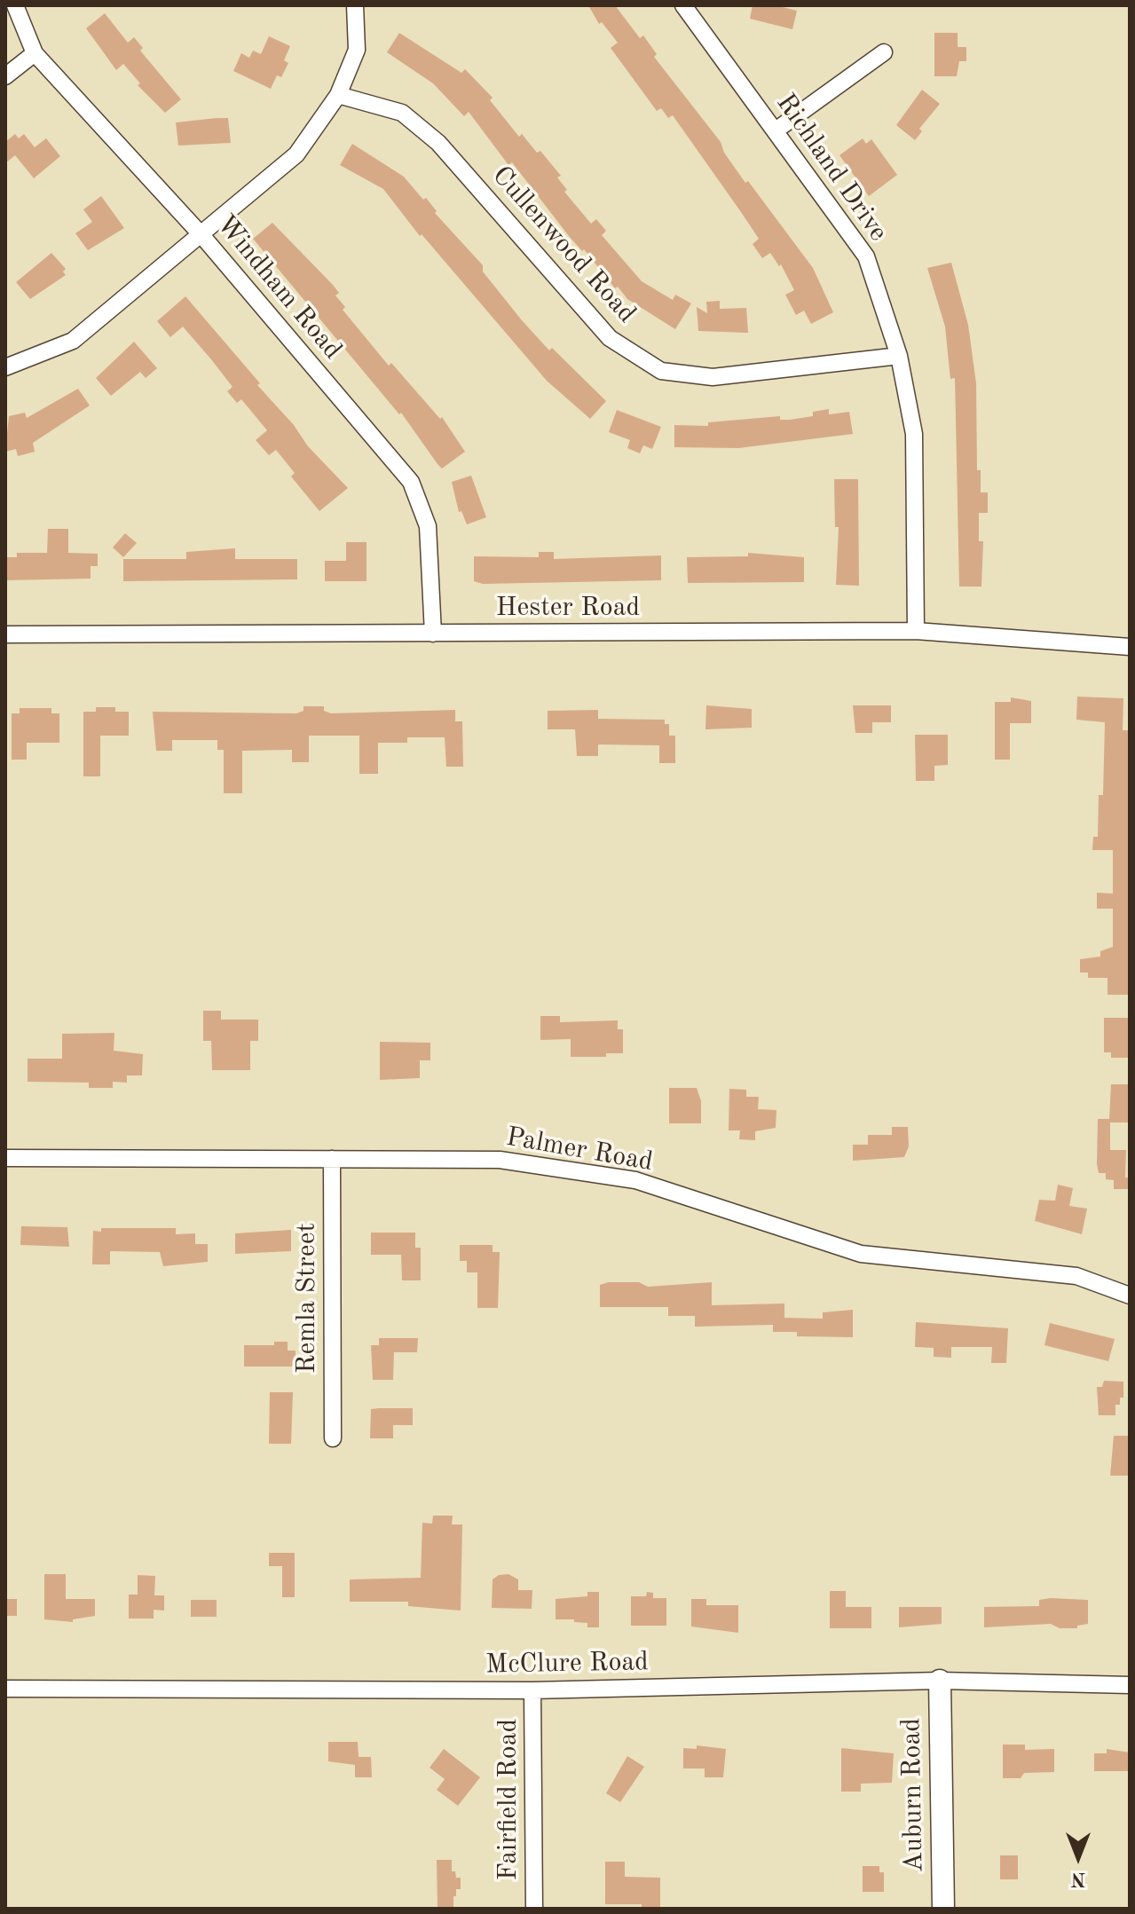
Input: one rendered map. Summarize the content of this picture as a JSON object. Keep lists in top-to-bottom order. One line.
{"streets":{"street":["Richland Drive","Cullenwood Road","Windham Road","Hester Road","Palmer Road","Remla Street","McClure Road","Auburn Road","Fairfield Road"]},"crossings":[["Richland Drive","Cullenwood Road"],["Richland Drive","Hester Road"],["Windham Road","Hester Road"],["Palmer Road","Remla Street"],["McClure Road","Auburn Road"],["McClure Road","Fairfield Road"]],"north":"bottom"}
